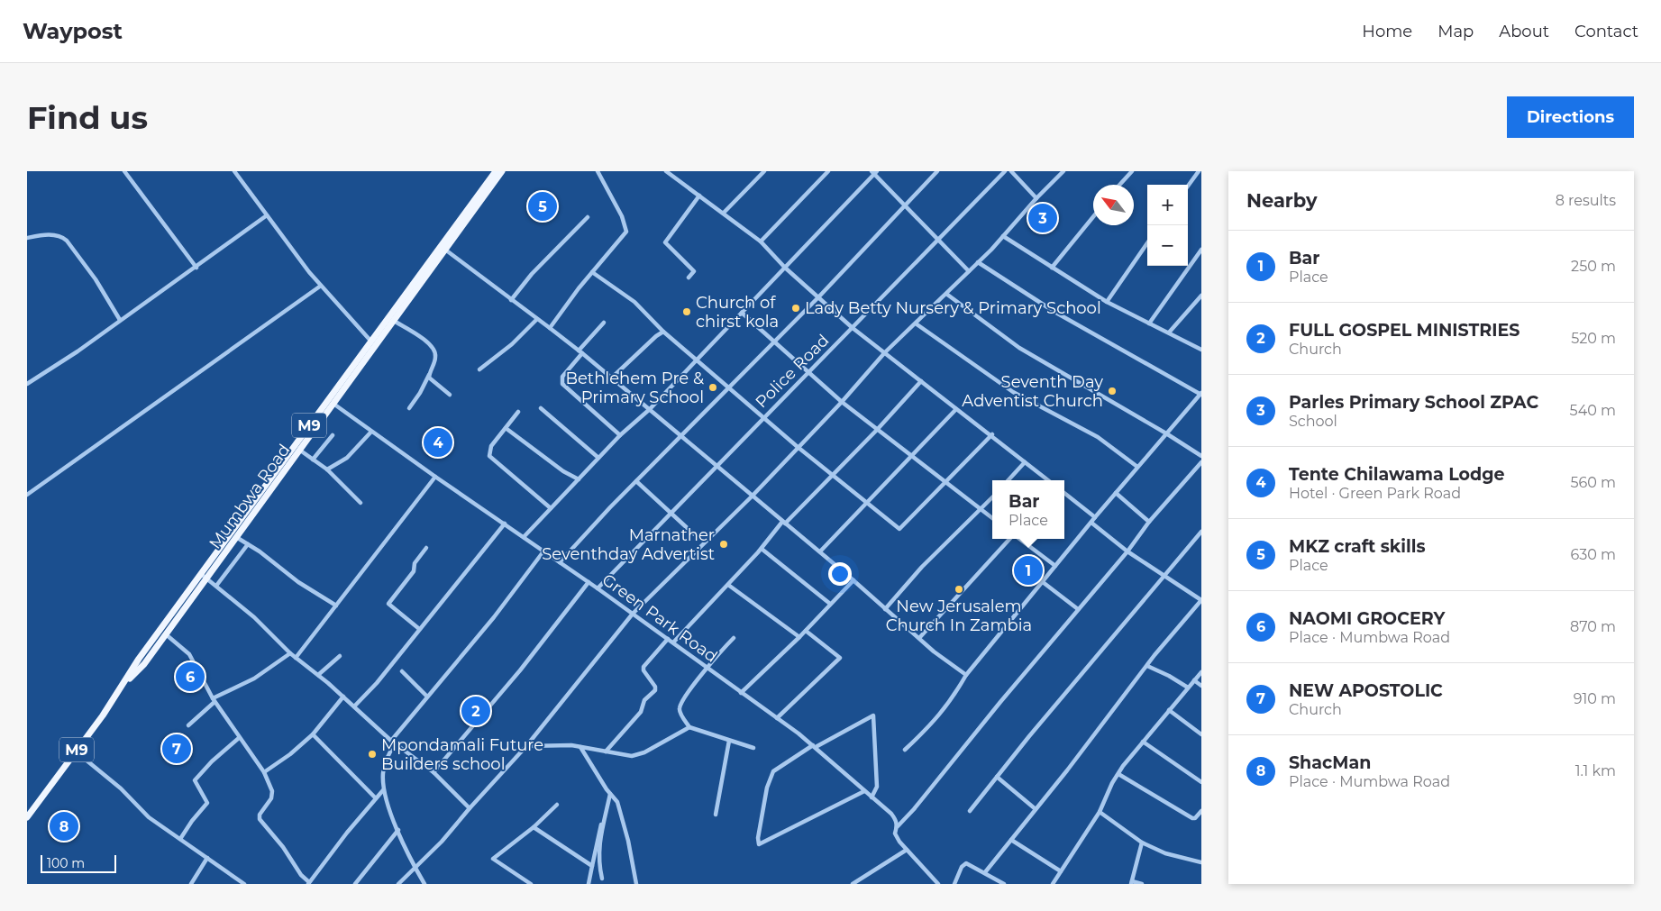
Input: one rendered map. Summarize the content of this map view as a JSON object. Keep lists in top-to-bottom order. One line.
{"streets":{"main road":["M9","Mumbwa Road"],"street":["Police Road","Green Park Road"]},"crossings":[["Police Road","Green Park Road"],["Mumbwa Road","Green Park Road"]],"places":["Lady Betty Nursery & Primary School","Church of chirst kola","Bethlehem Pre & Primary School","Seventh Day Adventist Church","Marnather Seventhday Advertist","New Jerusalem Church In Zambia","Mpondamali Future Builders school"],"scale_bar":"100 m","north":"top left","page":{"header":"Waypost","nav":["Home","Map","About","Contact"],"buttons":"Directions","title":"Find us","heading":["Nearby","8 results"],"map_buttons":["+","−"],"pins":["5","3","4","1","6","2","7","8"],"list":[{"mark":"1","name":"Bar","note":"Place","value":"250 m"},{"mark":"2","name":"FULL GOSPEL MINISTRIES","note":"Church","value":"520 m"},{"mark":"3","name":"Parles Primary School ZPAC","note":"School","value":"540 m"},{"mark":"4","name":"Tente Chilawama Lodge","note":"Hotel · Green Park Road","value":"560 m"},{"mark":"5","name":"MKZ craft skills","note":"Place","value":"630 m"},{"mark":"6","name":"NAOMI GROCERY","note":"Place · Mumbwa Road","value":"870 m"},{"mark":"7","name":"NEW APOSTOLIC","note":"Church","value":"910 m"},{"mark":"8","name":"ShacMan","note":"Place · Mumbwa Road","value":"1.1 km"}],"popup":["Bar","Place"],"scale":"100 m"}}
